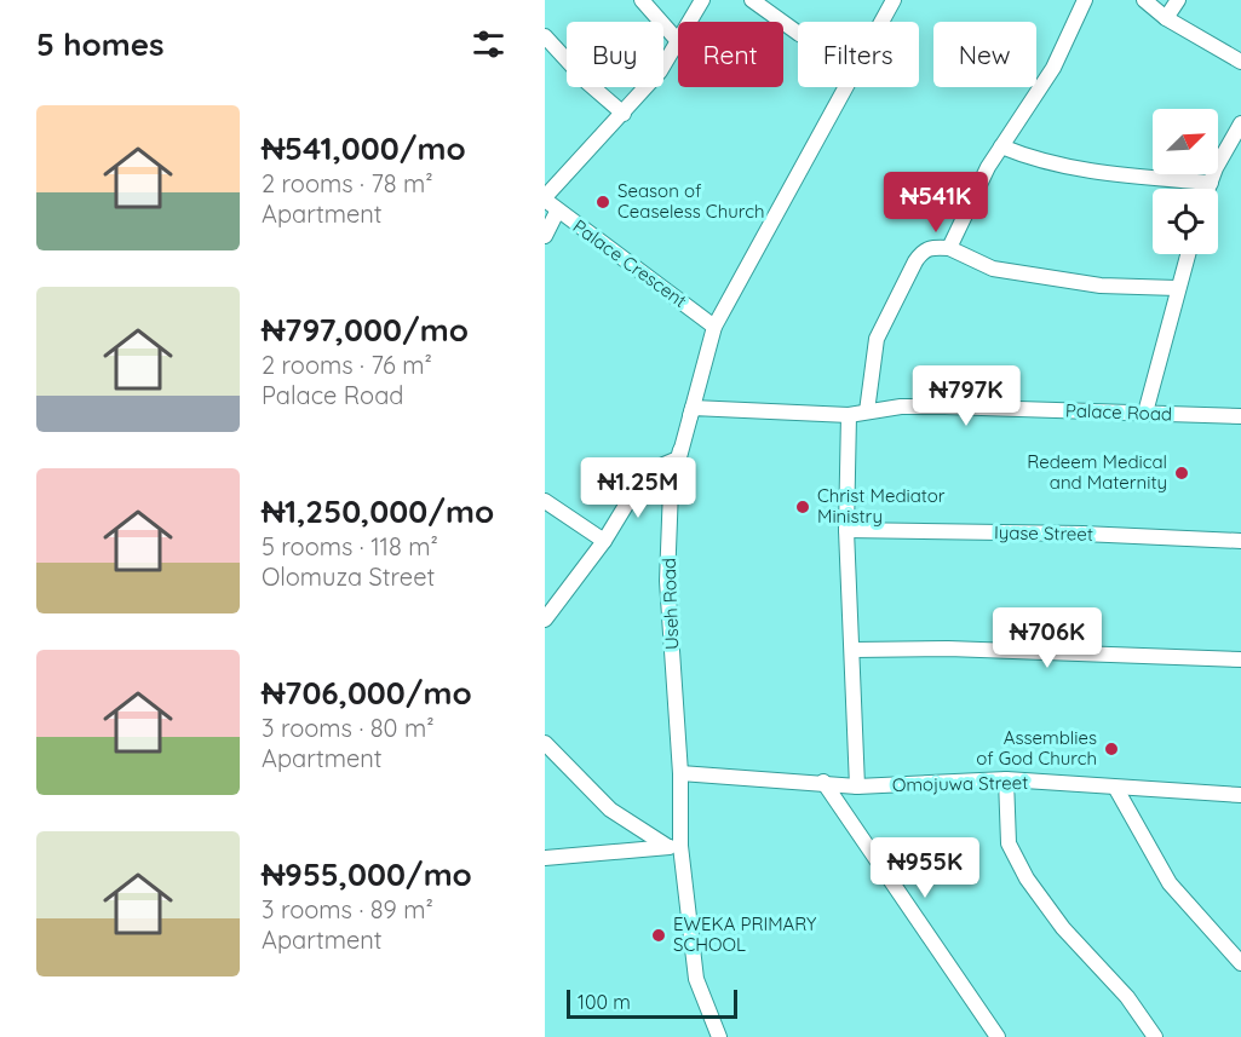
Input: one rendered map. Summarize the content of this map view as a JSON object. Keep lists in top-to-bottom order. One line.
{"streets":{"street":["Palace Crescent","Palace Road","Iyase Street","Useh Road","Omojuwa Street"]},"crossings":[["Palace Crescent","Useh Road"],["Palace Road","Useh Road"],["Useh Road","Omojuwa Street"]],"places":["Season of Ceaseless Church","Redeem Medical and Maternity","Christ Mediator Ministry","Assemblies of God Church","EWEKA PRIMARY SCHOOL"],"scale_bar":"100 m","north":"top right","page":{"heading":"5 homes","chip":["Buy","Rent","Filters","New"],"list":[{"name":"₦541,000/mo","note":"2 rooms · 78 m² · Apartment"},{"name":"₦797,000/mo","note":"2 rooms · 76 m² · Palace Road"},{"name":"₦1,250,000/mo","note":"5 rooms · 118 m² · Olomuza Street"},{"name":"₦706,000/mo","note":"3 rooms · 80 m² · Apartment"},{"name":"₦955,000/mo","note":"3 rooms · 89 m² · Apartment"}],"price":["₦541K","₦797K","₦1.25M","₦706K","₦955K"],"scale":"100 m"}}
